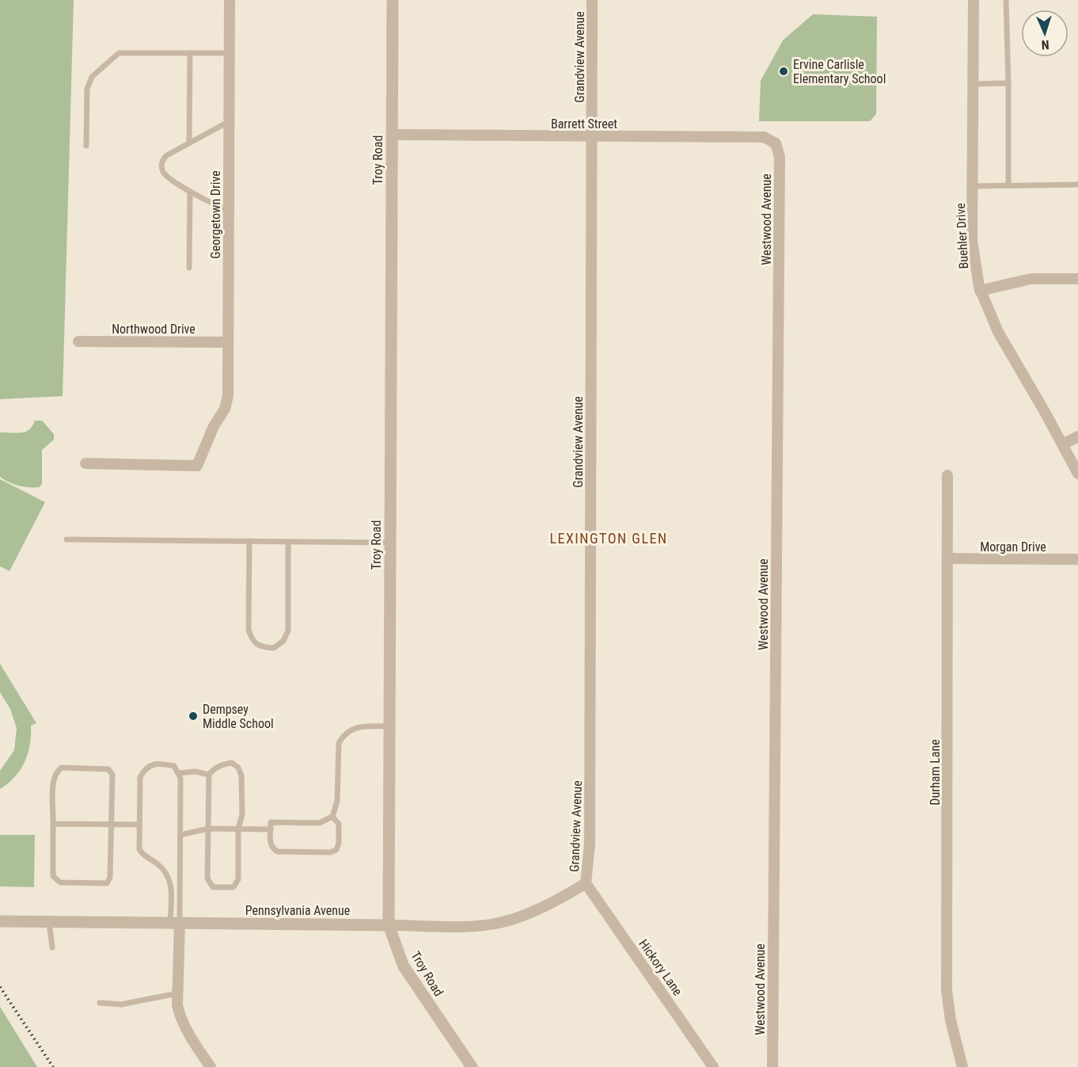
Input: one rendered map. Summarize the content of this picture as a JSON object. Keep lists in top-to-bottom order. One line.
{"streets":{"street":["Grandview Avenue","Barrett Street","Troy Road","Georgetown Drive","Westwood Avenue","Buehler Drive","Northwood Drive","Morgan Drive","Durham Lane","Pennsylvania Avenue","Hickory Lane"]},"crossings":[["Grandview Avenue","Barrett Street"],["Grandview Avenue","Pennsylvania Avenue"],["Grandview Avenue","Hickory Lane"],["Barrett Street","Troy Road"],["Barrett Street","Westwood Avenue"],["Troy Road","Pennsylvania Avenue"],["Georgetown Drive","Northwood Drive"],["Morgan Drive","Durham Lane"],["Pennsylvania Avenue","Hickory Lane"]],"districts":["LEXINGTON GLEN"],"places":["Ervine Carlisle Elementary School","Dempsey Middle School"],"north":"bottom"}
